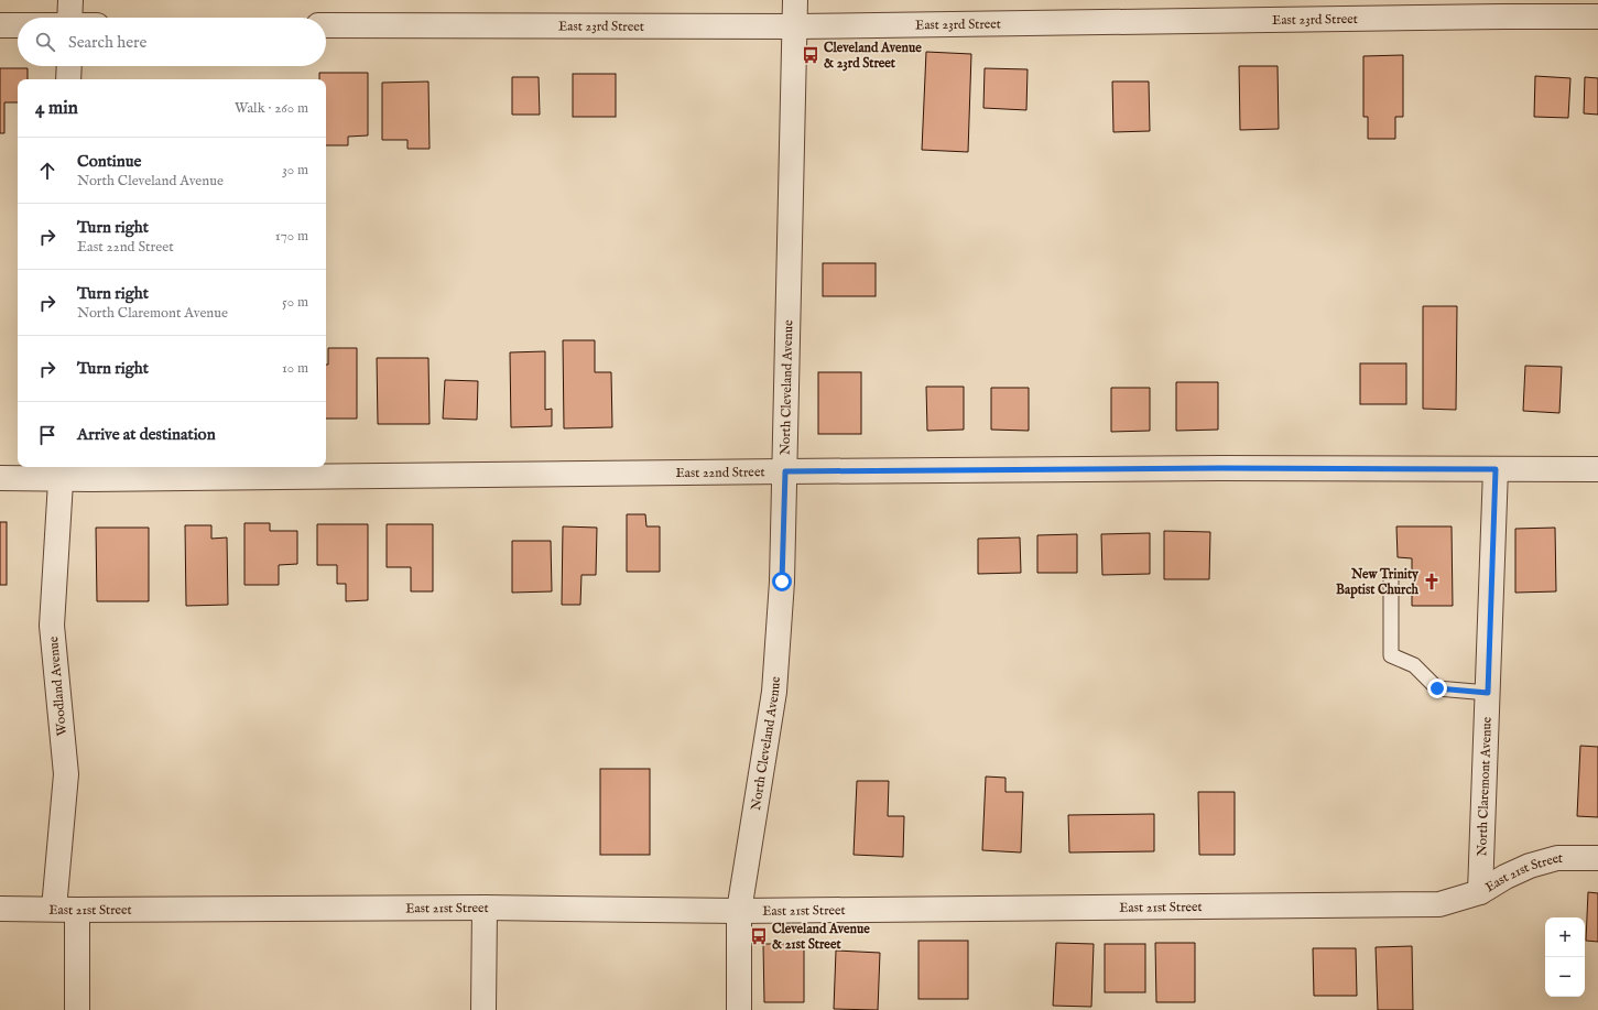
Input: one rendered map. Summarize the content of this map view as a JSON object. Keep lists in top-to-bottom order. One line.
{"streets":{"street":["East 23rd Street","North Cleveland Avenue","East 22nd Street","Woodland Avenue","North Claremont Avenue","East 21st Street"]},"crossings":[["East 23rd Street","North Cleveland Avenue"],["North Cleveland Avenue","East 22nd Street"],["North Cleveland Avenue","East 21st Street"],["East 22nd Street","Woodland Avenue"],["East 22nd Street","North Claremont Avenue"],["Woodland Avenue","East 21st Street"],["North Claremont Avenue","East 21st Street"]],"places":{"bus stop":["Cleveland Avenue & 23rd Street","Cleveland Avenue & 21st Street"],"church":["New Trinity Baptist Church"]},"page":{"search":"Search here","heading":["4 min","Walk · 260 m"],"list":[["Continue","North Cleveland Avenue","30 m"],["Turn right","East 22nd Street","170 m"],["Turn right","North Claremont Avenue","50 m"],["Turn right","10 m"],"Arrive at destination"],"map_buttons":["+","−"]}}
